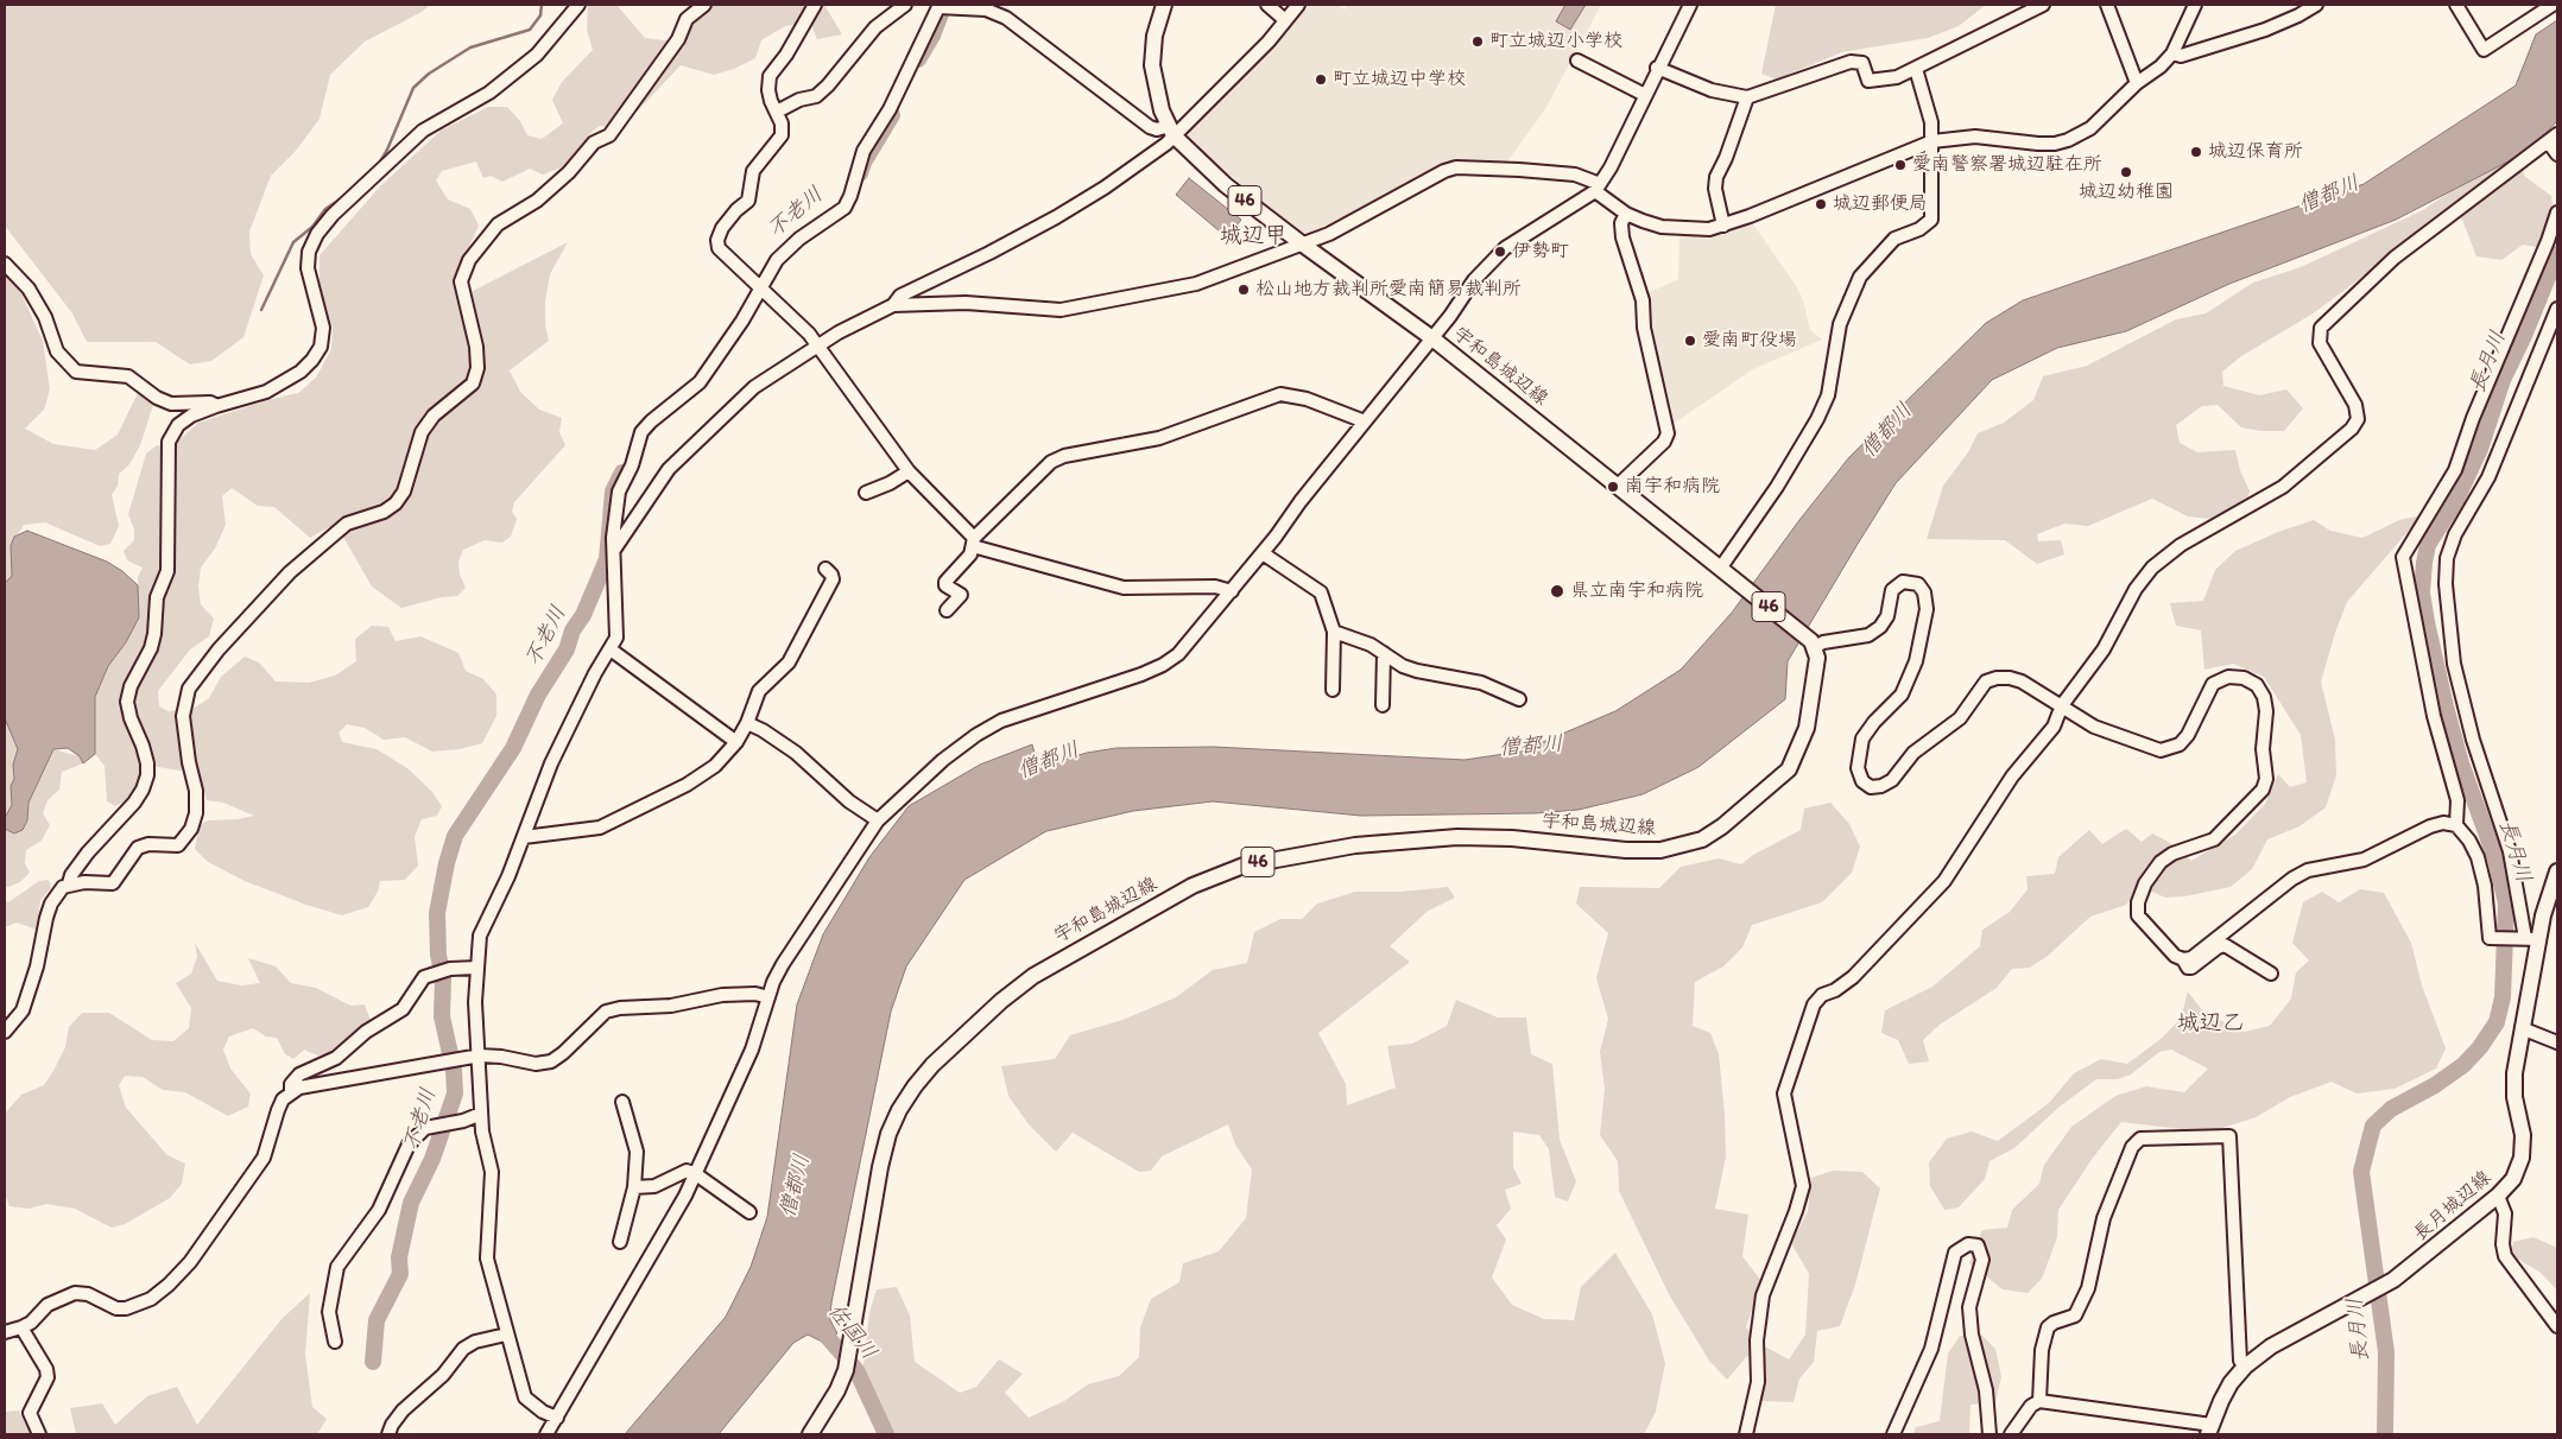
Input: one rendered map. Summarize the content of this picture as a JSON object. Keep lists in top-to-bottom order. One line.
{"streets":{"main road":["46","宇和島城辺線","長月城辺線"]},"districts":["城辺甲","城辺乙"],"water":["僧都川","不老川","長月川","佐国川"],"places":["町立城辺小学校","町立城辺中学校","城辺保育所","愛南警察署城辺駐在所","城辺幼稚園","城辺郵便局","伊勢町","松山地方裁判所愛南簡易裁判所","愛南町役場","南宇和病院","県立南宇和病院"]}
